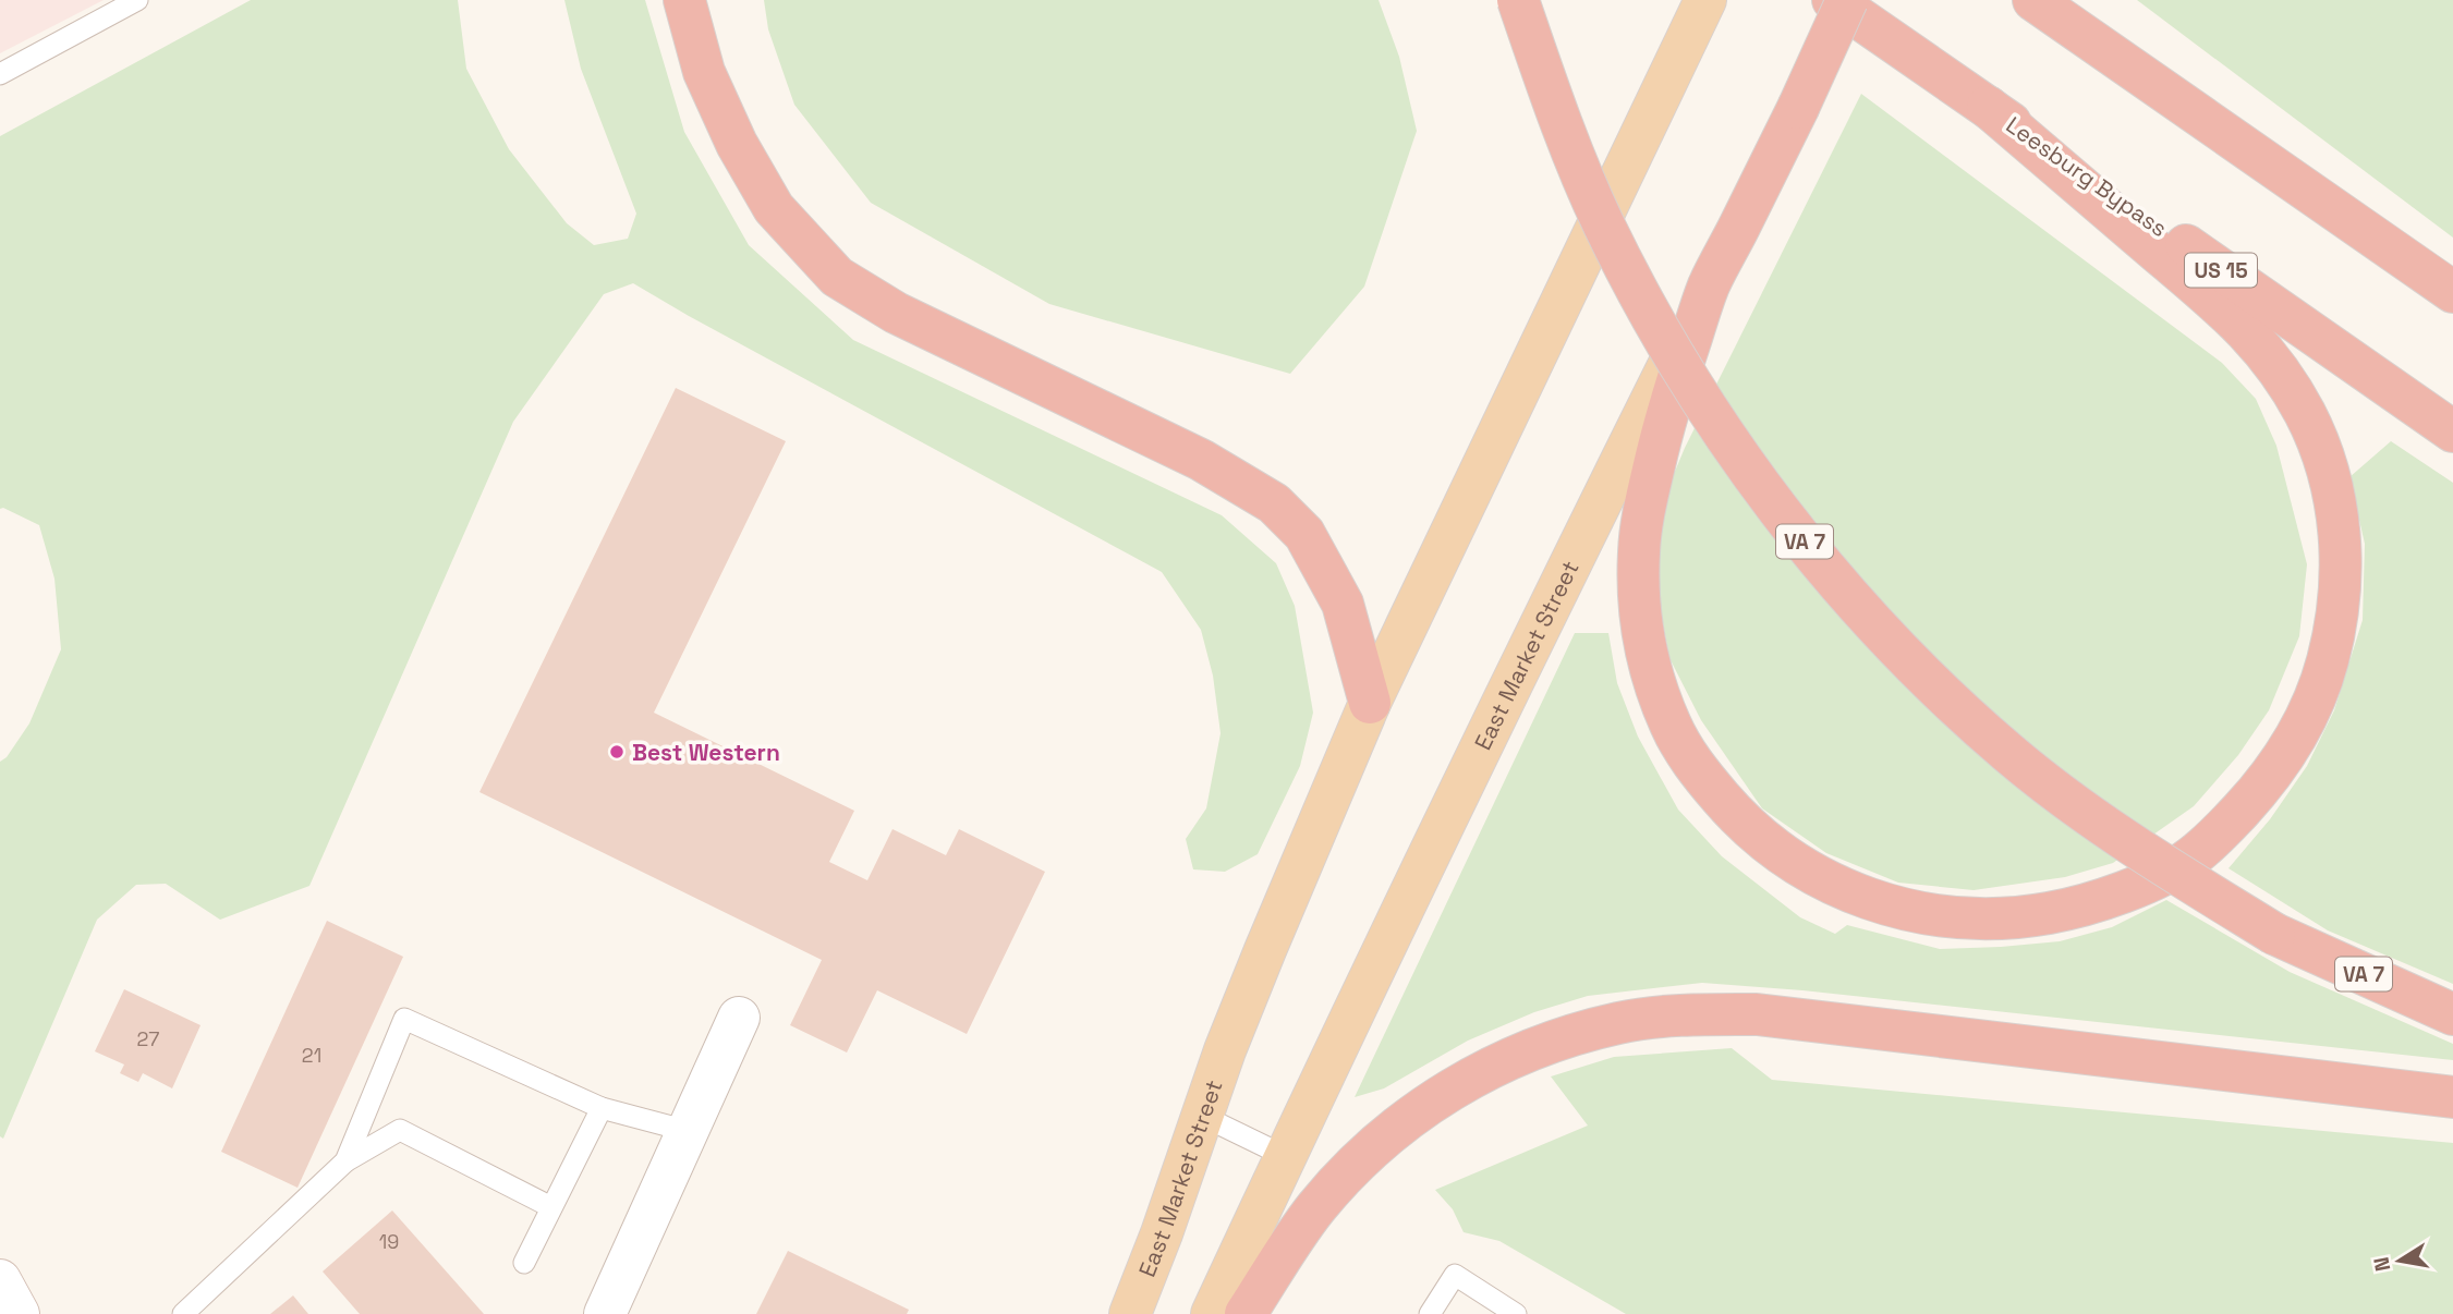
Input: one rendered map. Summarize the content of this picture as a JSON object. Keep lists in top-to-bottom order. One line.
{"streets":{"highway":["Leesburg Bypass","US 15","VA 7","East Market Street"]},"places":["Best Western"],"house_numbers":["27","21","19"],"north":"left"}
